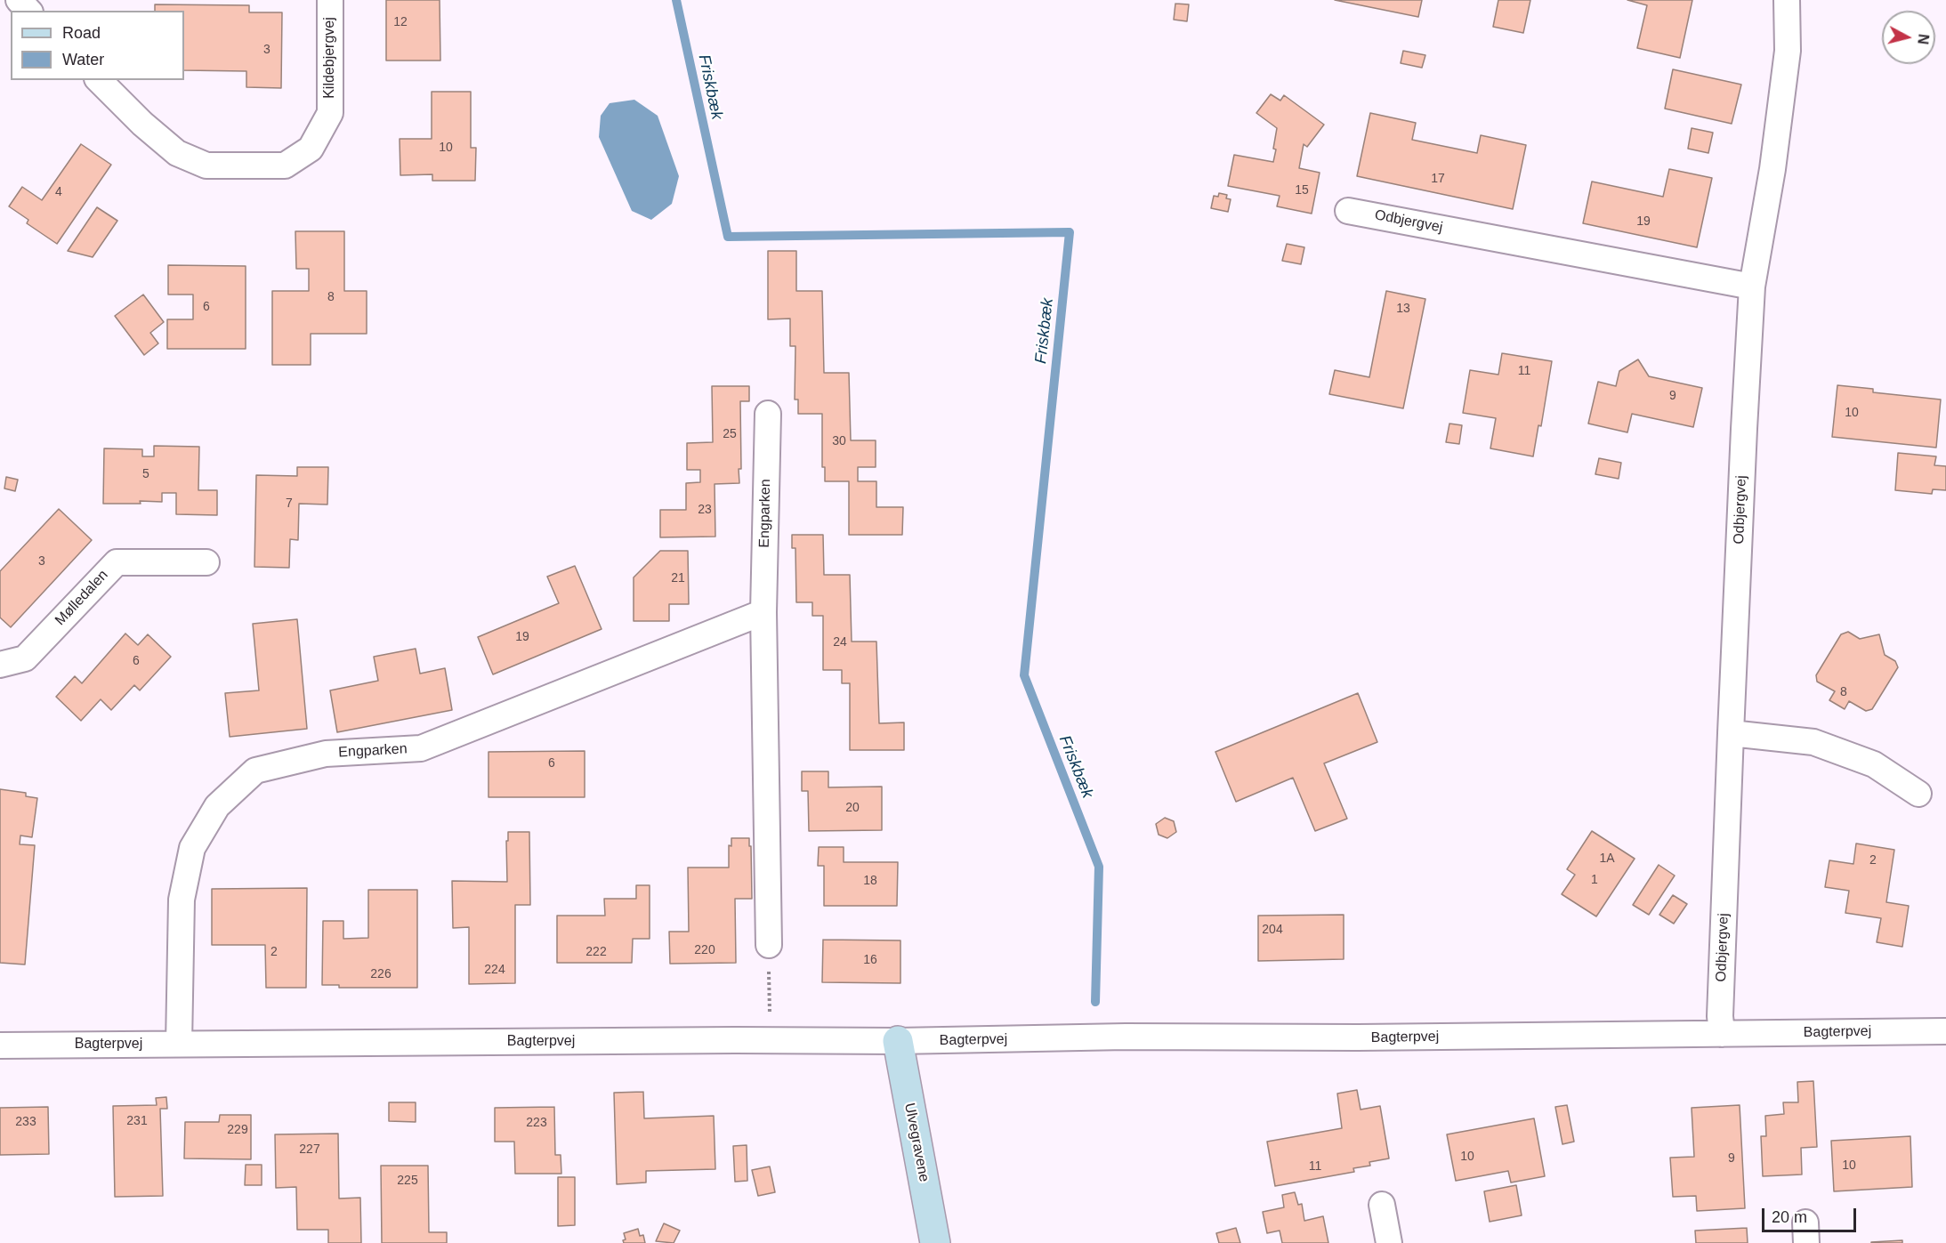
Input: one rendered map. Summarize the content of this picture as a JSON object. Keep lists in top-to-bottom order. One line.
{"streets":{"street":["Kildebjergvej","Odbjergvej","Engparken","Mølledalen","Bagterpvej","Ulvegravene"]},"crossings":[["Odbjergvej","Bagterpvej"],["Engparken","Bagterpvej"],["Bagterpvej","Ulvegravene"]],"water":["Friskbæk"],"house_numbers":["12","3","10","17","15","4","19","8","6","13","11","9","10","25","30","5","7","23","3","21","19","24","6","8","6","20","1A","2","1","18","204","220","2","222","16","224","226","231","233","223","229","227","10","9","10","11","225"],"legend":["Road","Water"],"scale_bar":"20 m","north":"right"}
